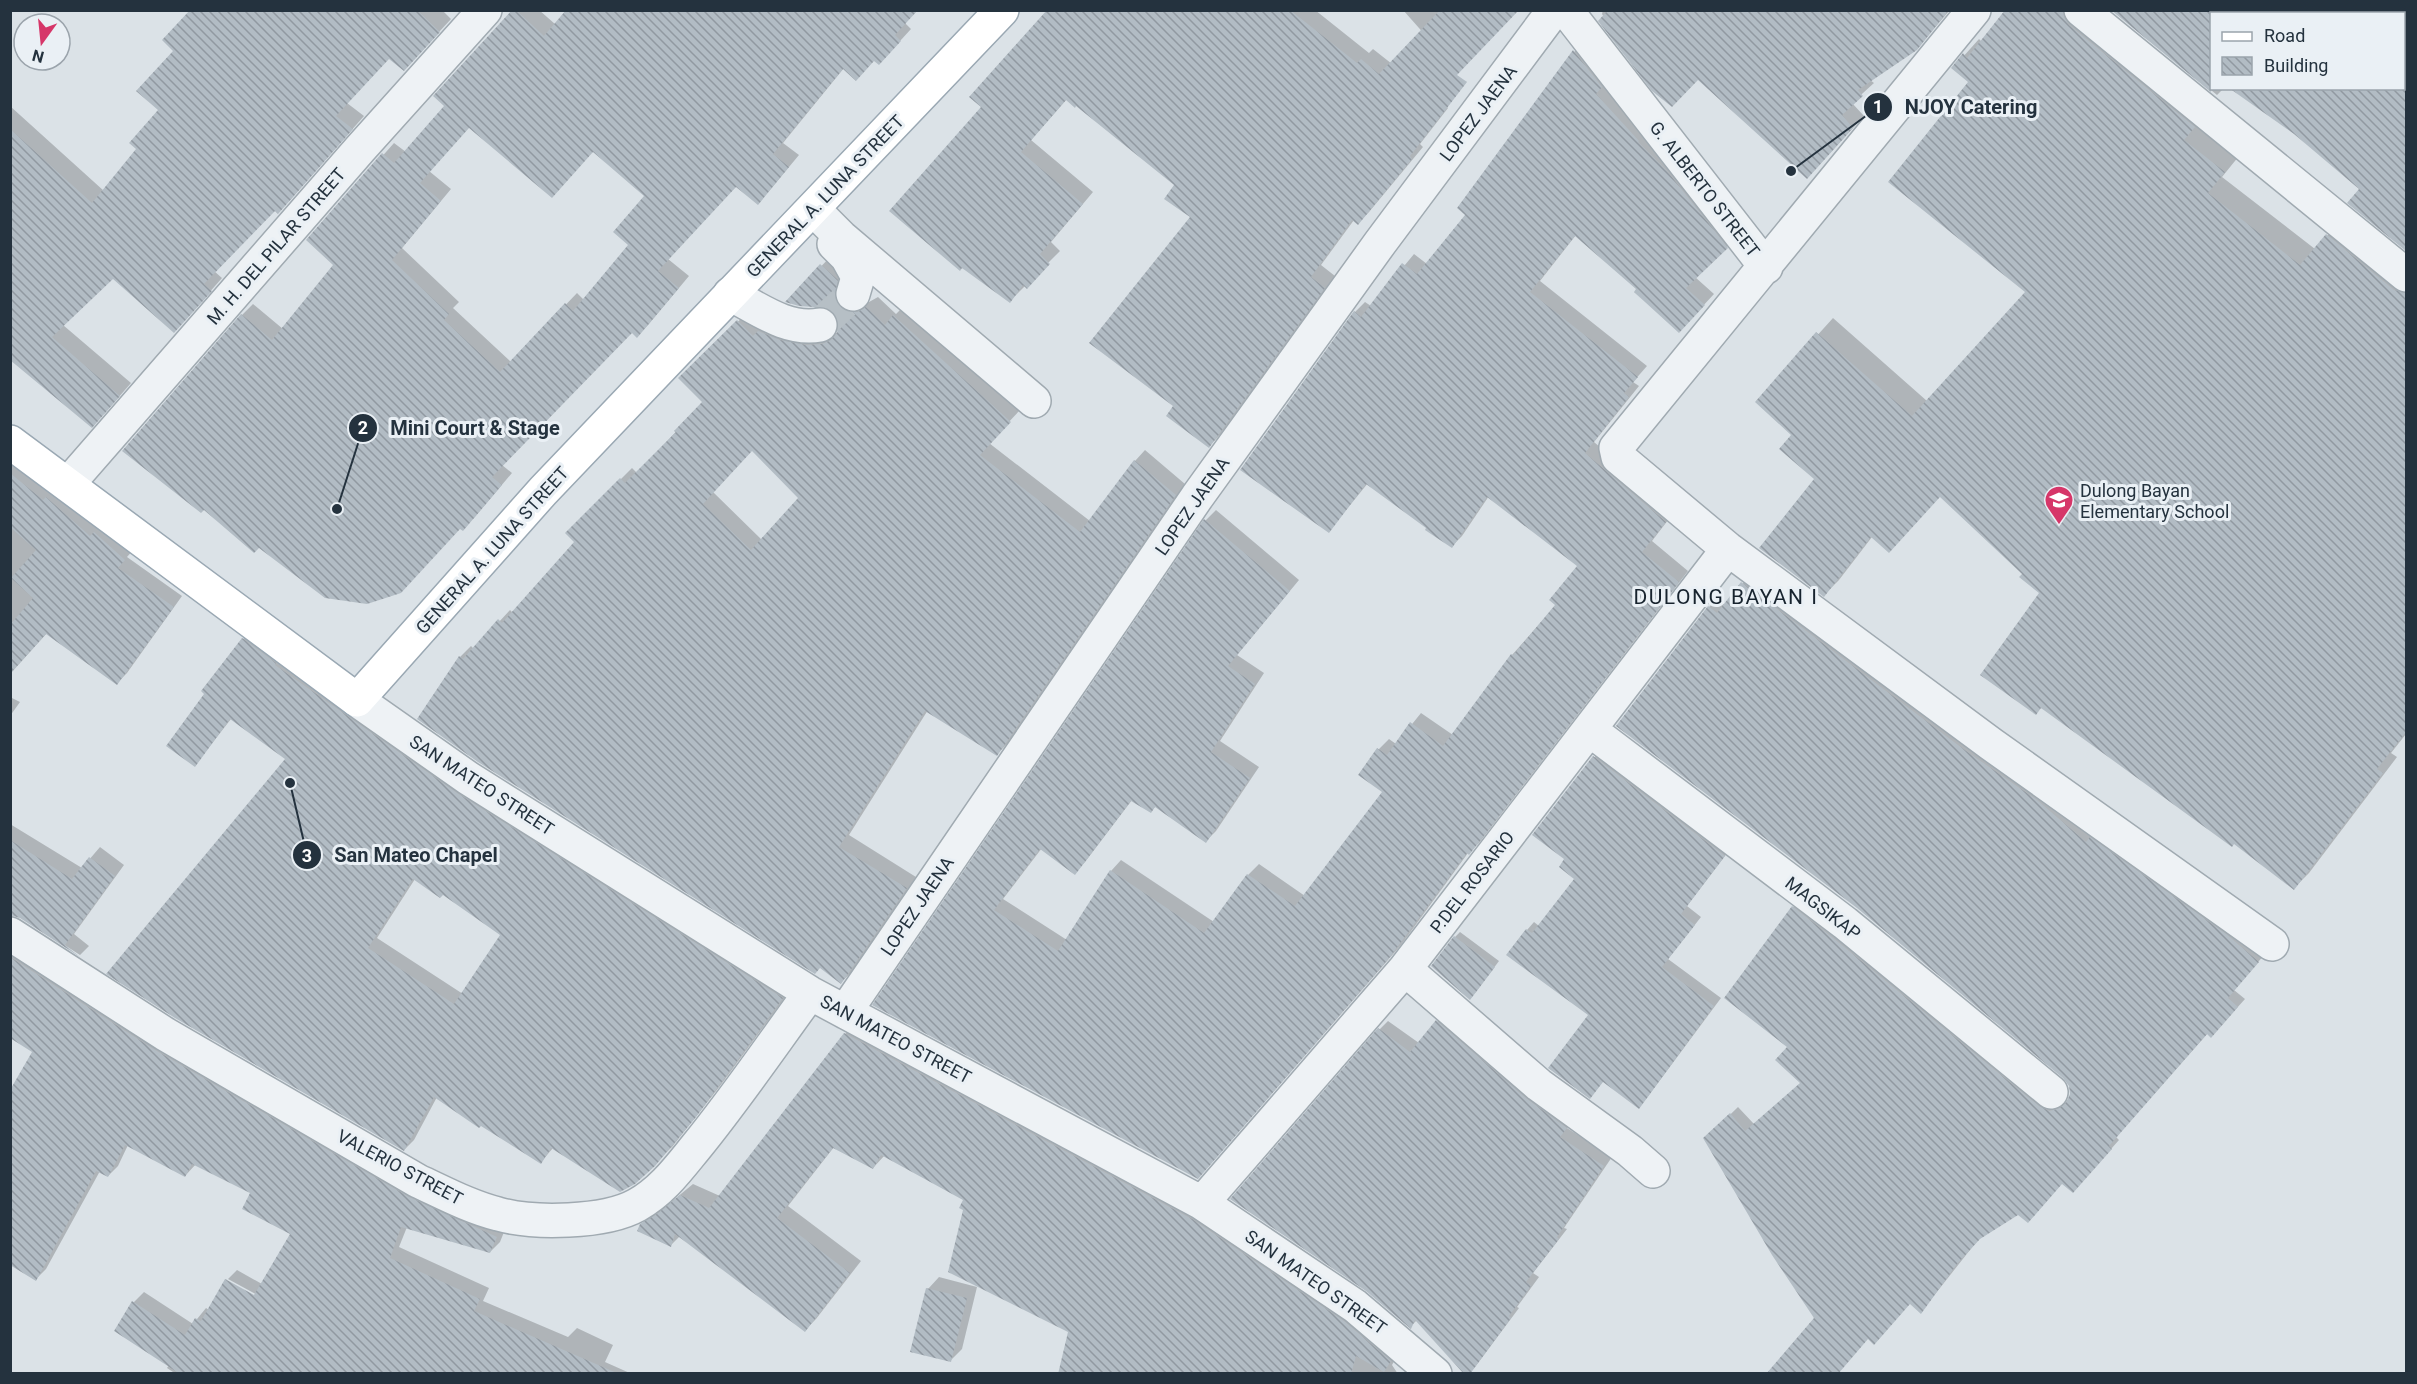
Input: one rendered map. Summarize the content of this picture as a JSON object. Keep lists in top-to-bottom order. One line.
{"streets":{"main road":["GENERAL A. LUNA STREET"],"street":["LOPEZ JAENA","G. ALBERTO STREET","M. H. DEL PILAR STREET","SAN MATEO STREET","P.DEL ROSARIO","MAGSIKAP","VALERIO STREET"]},"crossings":[["LOPEZ JAENA","SAN MATEO STREET"],["G. ALBERTO STREET","P.DEL ROSARIO"],["GENERAL A. LUNA STREET","SAN MATEO STREET"],["SAN MATEO STREET","P.DEL ROSARIO"],["SAN MATEO STREET","VALERIO STREET"],["P.DEL ROSARIO","MAGSIKAP"]],"districts":["DULONG BAYAN I"],"places":{"other":["NJOY Catering","Mini Court & Stage","San Mateo Chapel"],"school or university":["Dulong Bayan Elementary School"]},"legend":["Road","Building"],"north":"bottom"}
